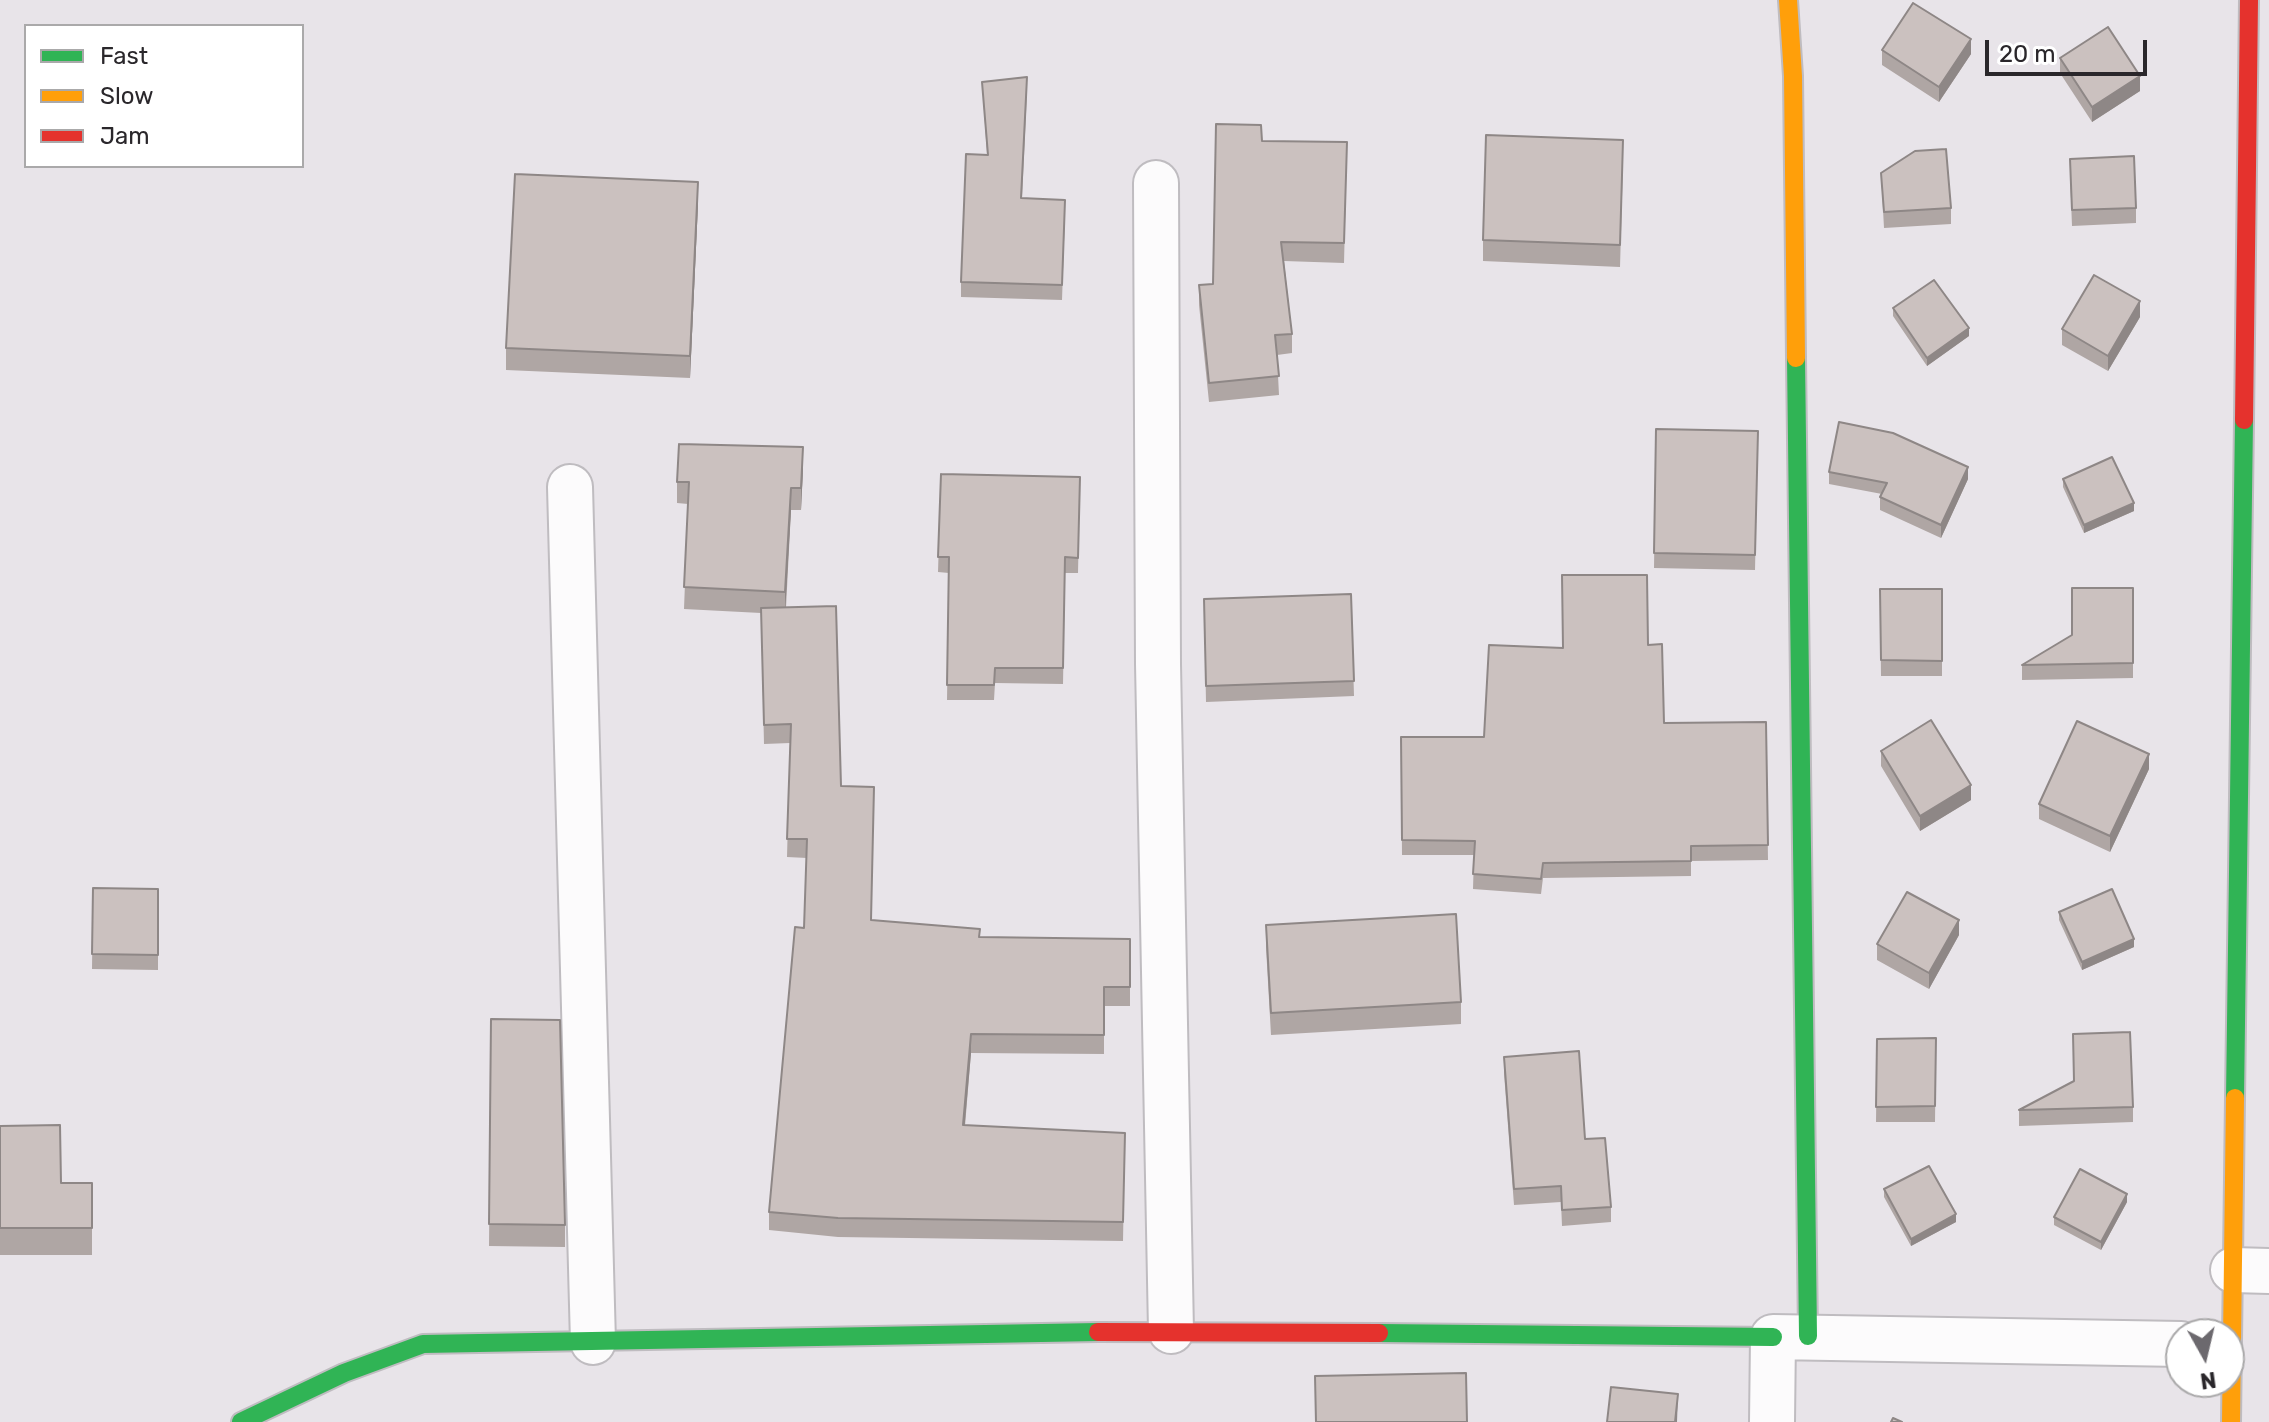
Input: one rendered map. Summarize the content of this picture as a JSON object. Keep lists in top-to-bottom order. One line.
{"legend":["Fast","Slow","Jam"],"scale_bar":"20 m","north":"bottom"}
